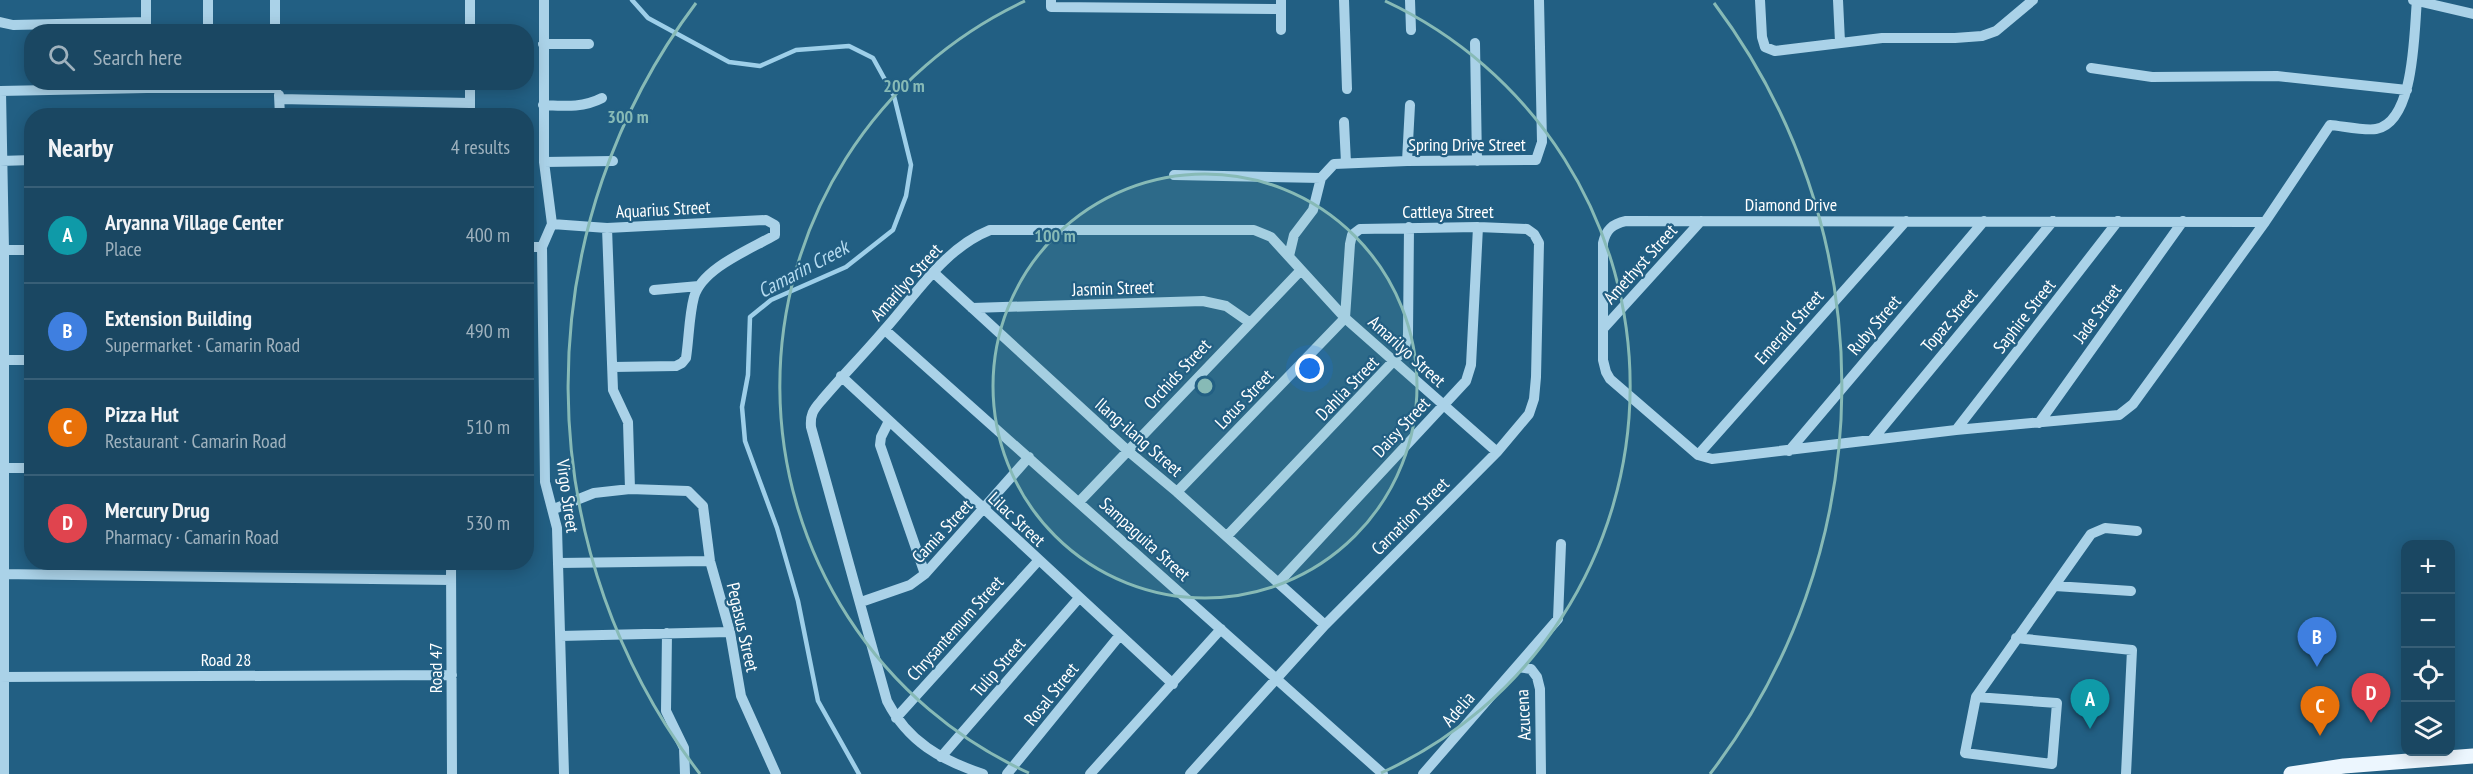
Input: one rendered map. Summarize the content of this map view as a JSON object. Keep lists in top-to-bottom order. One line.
{"streets":{"street":["Spring Drive Street","Diamond Drive","Aquarius Street","Cattleya Street","Amethyst Street","Amarilyo Street","Jasmin Street","Jade Street","Saphire Street","Topaz Street","Ruby Street","Emerald Street","Orchids Street","Dahlia Street","Lotus Street","Daisy Street","Ilang-ilang Street","Virgo Street","Carnation Street","Lilac Street","Camia Street","Sampaguita Street","Pegasus Street","Chrysantemum Street","Road 28","Tulip Street","Road 47","Rosal Street","Adelia","Azucena"]},"crossings":[["Diamond Drive","Amethyst Street"],["Diamond Drive","Jade Street"],["Diamond Drive","Saphire Street"],["Diamond Drive","Topaz Street"],["Diamond Drive","Ruby Street"],["Diamond Drive","Emerald Street"],["Aquarius Street","Virgo Street"],["Cattleya Street","Amarilyo Street"],["Cattleya Street","Dahlia Street"],["Cattleya Street","Lotus Street"],["Cattleya Street","Daisy Street"],["Cattleya Street","Carnation Street"],["Amarilyo Street","Orchids Street"],["Amarilyo Street","Dahlia Street"],["Amarilyo Street","Lotus Street"],["Amarilyo Street","Daisy Street"],["Amarilyo Street","Ilang-ilang Street"],["Amarilyo Street","Carnation Street"],["Amarilyo Street","Lilac Street"],["Amarilyo Street","Camia Street"],["Amarilyo Street","Sampaguita Street"],["Amarilyo Street","Chrysantemum Street"],["Amarilyo Street","Tulip Street"],["Jasmin Street","Orchids Street"],["Jasmin Street","Ilang-ilang Street"],["Orchids Street","Ilang-ilang Street"],["Orchids Street","Sampaguita Street"],["Dahlia Street","Ilang-ilang Street"],["Lotus Street","Ilang-ilang Street"],["Daisy Street","Ilang-ilang Street"],["Ilang-ilang Street","Carnation Street"],["Carnation Street","Sampaguita Street"],["Lilac Street","Camia Street"],["Lilac Street","Chrysantemum Street"],["Lilac Street","Tulip Street"],["Lilac Street","Rosal Street"],["Camia Street","Sampaguita Street"],["Road 28","Road 47"],["Adelia","Azucena"]],"water":["Camarin Creek"],"page":{"search":"Search here","heading":["Nearby","4 results"],"list":[{"mark":"A","name":"Aryanna Village Center","note":"Place","value":"400 m"},{"mark":"B","name":"Extension Building","note":"Supermarket · Camarin Road","value":"490 m"},{"mark":"C","name":"Pizza Hut","note":"Restaurant · Camarin Road","value":"510 m"},{"mark":"D","name":"Mercury Drug","note":"Pharmacy · Camarin Road","value":"530 m"}],"map_buttons":["+","−"],"pins":["B","D","A","C"]},"rings":["200 m","300 m","100 m"]}
